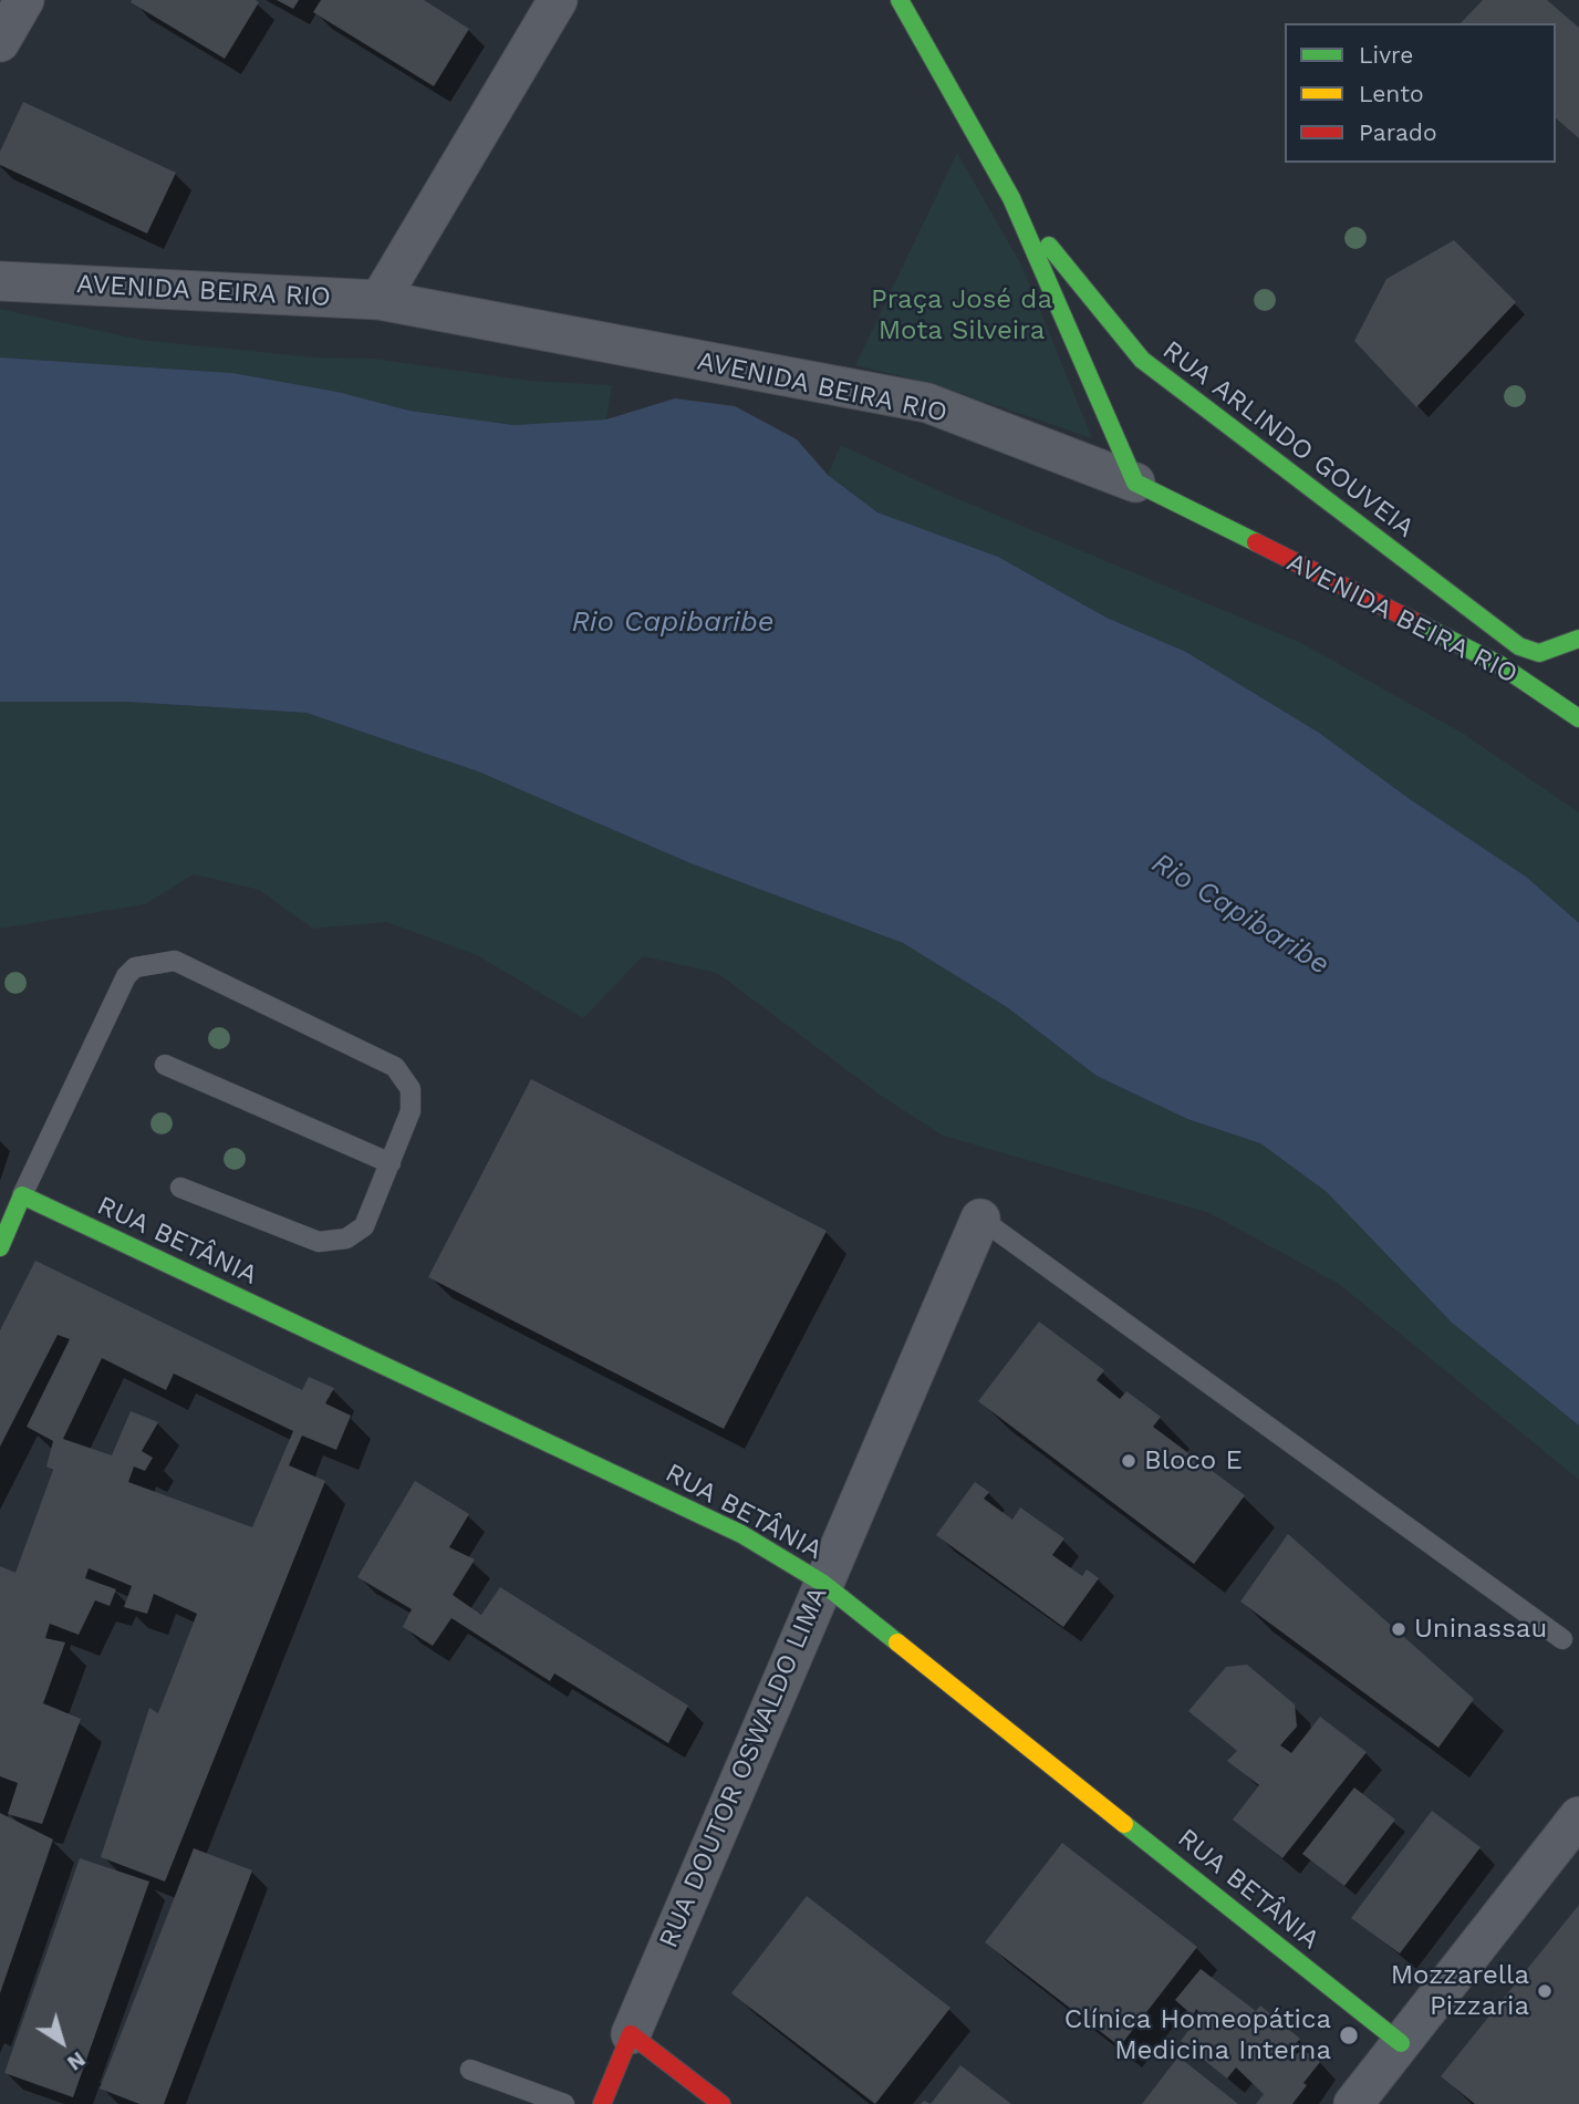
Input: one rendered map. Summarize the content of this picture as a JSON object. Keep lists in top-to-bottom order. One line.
{"streets":{"street":["AVENIDA BEIRA RIO","RUA ARLINDO GOUVEIA","RUA BETÂNIA","RUA DOUTOR OSWALDO LIMA"]},"crossings":[["AVENIDA BEIRA RIO","RUA ARLINDO GOUVEIA"],["RUA BETÂNIA","RUA DOUTOR OSWALDO LIMA"]],"water":["Rio Capibaribe"],"parks":["Praça José da Mota Silveira"],"places":["Bloco E","Uninassau","Mozzarella Pizzaria","Clínica Homeopática Medicina Interna"],"legend":["Livre","Lento","Parado"],"north":"bottom right"}
